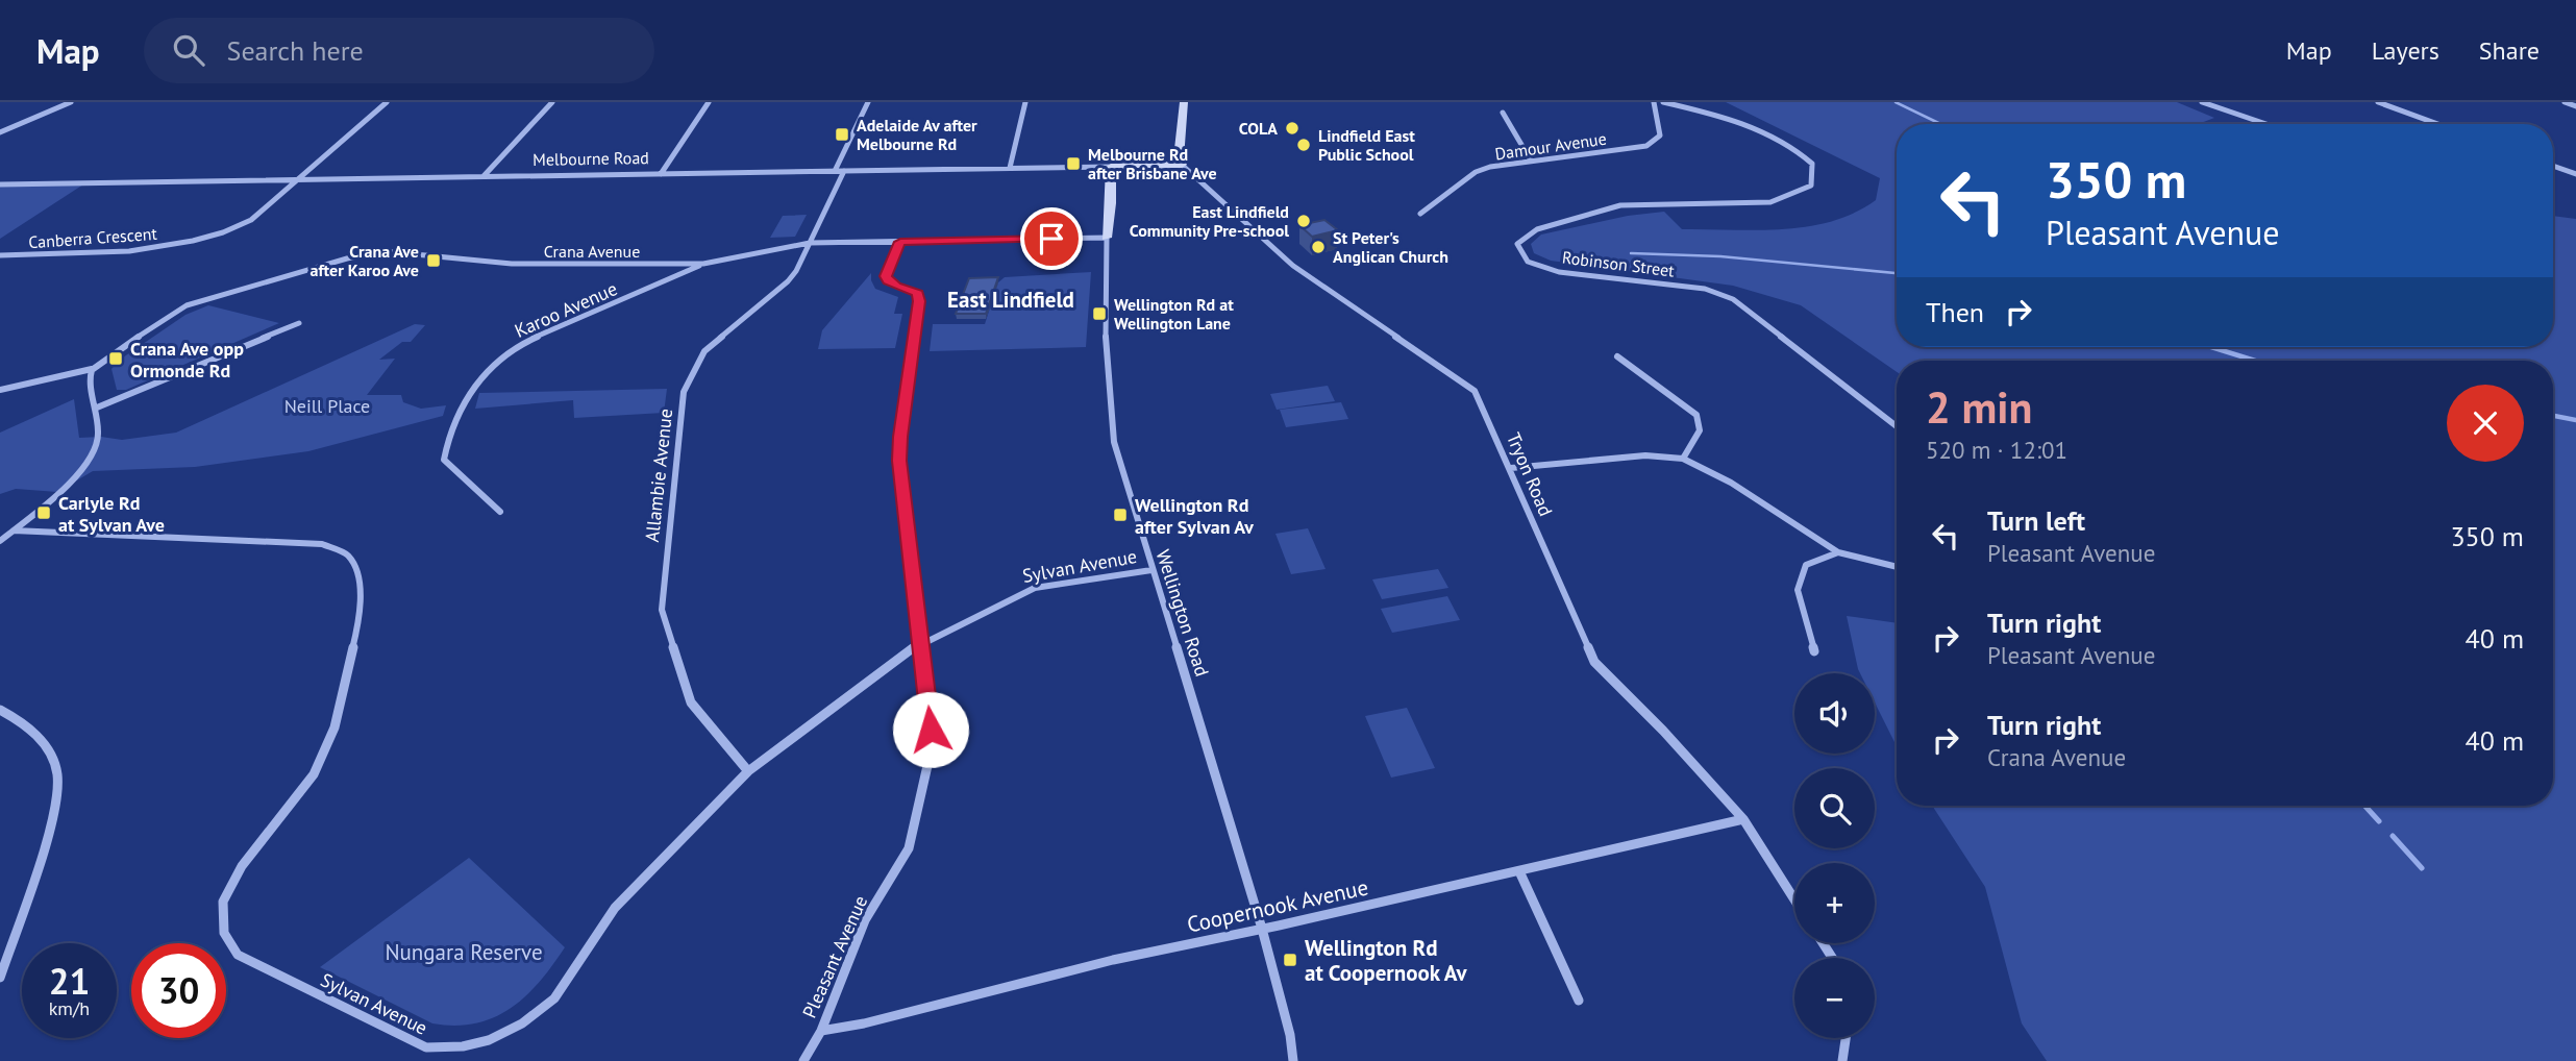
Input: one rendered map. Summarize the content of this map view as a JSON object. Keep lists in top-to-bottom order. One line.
{"streets":{"street":["Damour Avenue","Melbourne Road","Canberra Crescent","Crana Avenue","Robinson Street","Karoo Avenue","Tryon Road","Allambie Avenue","Sylvan Avenue","Wellington Road","Coopernook Avenue","Pleasant Avenue"]},"crossings":[["Melbourne Road","Canberra Crescent"],["Melbourne Road","Tryon Road"],["Melbourne Road","Allambie Avenue"],["Melbourne Road","Wellington Road"],["Crana Avenue","Karoo Avenue"],["Crana Avenue","Allambie Avenue"],["Crana Avenue","Wellington Road"],["Crana Avenue","Pleasant Avenue"],["Tryon Road","Coopernook Avenue"],["Allambie Avenue","Sylvan Avenue"],["Sylvan Avenue","Wellington Road"],["Sylvan Avenue","Pleasant Avenue"],["Wellington Road","Coopernook Avenue"],["Coopernook Avenue","Pleasant Avenue"]],"districts":["East Lindfield"],"parks":["Neill Place","Nungara Reserve"],"places":{"other":["COLA","Lindfield East Public School","East Lindfield Community Pre-school","St Peter's Anglican Church"],"transit":["Adelaide Av after Melbourne Rd","Melbourne Rd after Brisbane Ave","Crana Ave after Karoo Ave","Wellington Rd at Wellington Lane","Crana Ave opp Ormonde Rd","Carlyle Rd at Sylvan Ave","Wellington Rd after Sylvan Av","Wellington Rd at Coopernook Av"]},"page":{"header":"Map","search":"Search here","nav":["Map","Layers","Share"],"turn":["350 m","Pleasant Avenue"],"then":"Then","heading":["2 min","520 m · 12:01"],"list":[{"name":"Turn left","note":"Pleasant Avenue","value":"350 m"},{"name":"Turn right","note":"Pleasant Avenue","value":"40 m"},{"name":"Turn right","note":"Crana Avenue","value":"40 m"}],"map_buttons":["+","−"],"speed":"21 km/h","limit":"30"}}
